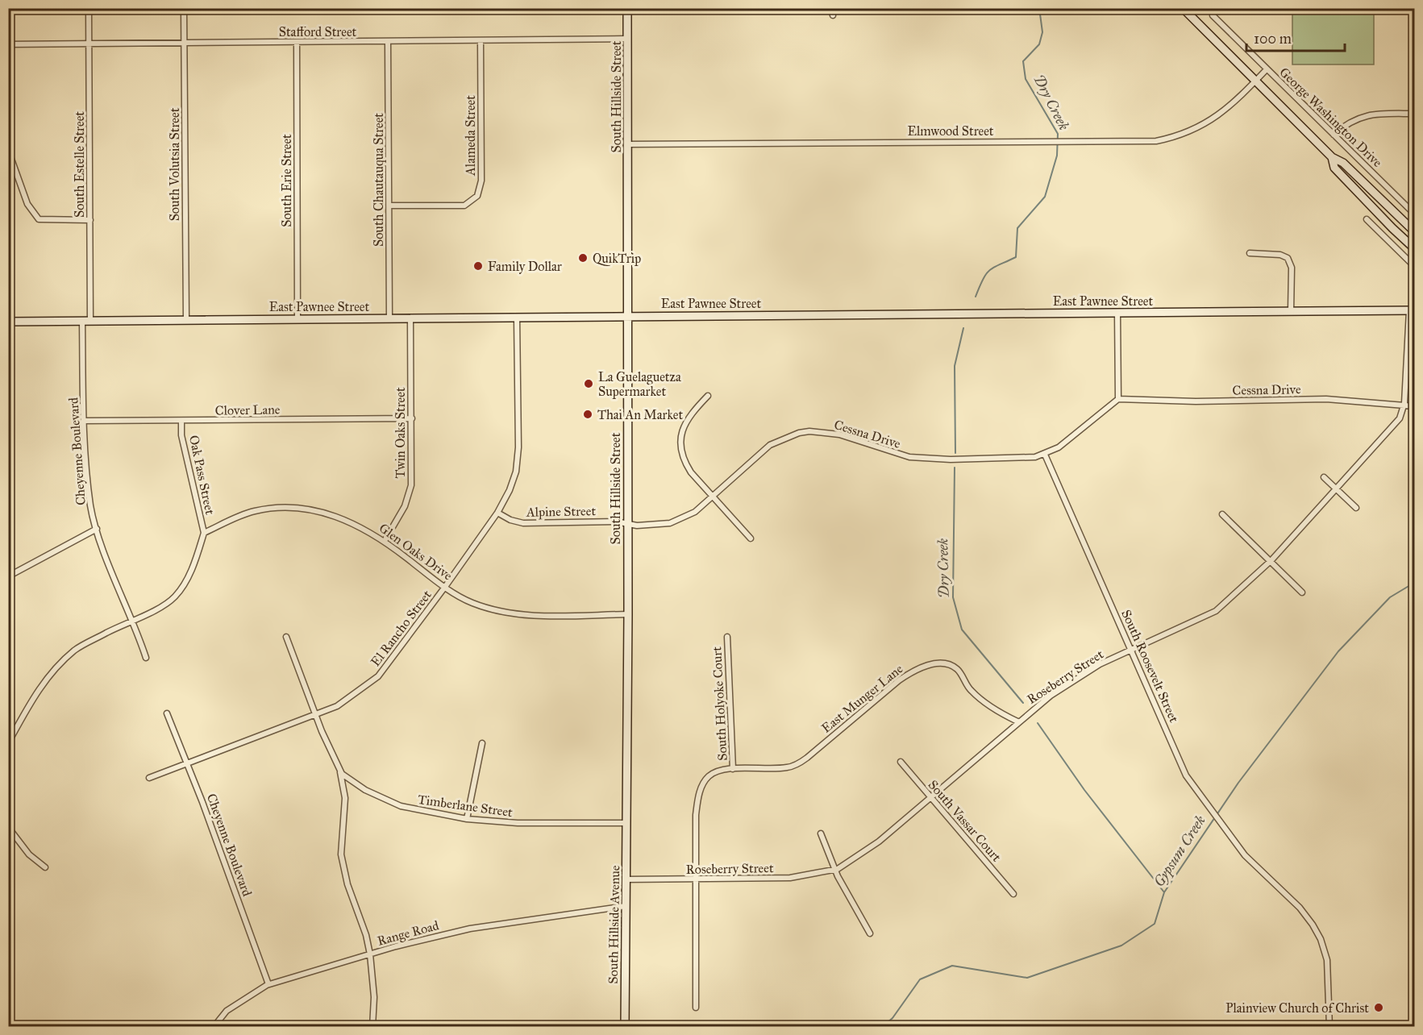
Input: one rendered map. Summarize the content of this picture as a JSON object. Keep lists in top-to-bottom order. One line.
{"streets":{"main road":["South Hillside Street","East Pawnee Street","South Hillside Avenue"],"street":["Stafford Street","George Washington Drive","Elmwood Street","Alameda Street","South Estelle Street","South Volutsia Street","South Chautauqua Street","South Erie Street","Cessna Drive","Clover Lane","Twin Oaks Street","Cheyenne Boulevard","Oak Pass Street","Alpine Street","Glen Oaks Drive","El Rancho Street","South Roosevelt Street","Roseberry Street","East Munger Lane","South Holyoke Court","Timberlane Street","South Vassar Court","Range Road"]},"crossings":[["Stafford Street","South Hillside Street"],["Stafford Street","Alameda Street"],["Stafford Street","South Estelle Street"],["Stafford Street","South Volutsia Street"],["Stafford Street","South Chautauqua Street"],["Stafford Street","South Erie Street"],["South Hillside Street","Elmwood Street"],["South Hillside Street","East Pawnee Street"],["South Hillside Street","Cessna Drive"],["South Hillside Street","Alpine Street"],["South Hillside Street","Glen Oaks Drive"],["South Hillside Street","Timberlane Street"],["South Hillside Street","South Hillside Avenue"],["George Washington Drive","Elmwood Street"],["Alameda Street","South Chautauqua Street"],["South Estelle Street","East Pawnee Street"],["South Estelle Street","Cheyenne Boulevard"],["South Volutsia Street","East Pawnee Street"],["South Chautauqua Street","East Pawnee Street"],["South Erie Street","East Pawnee Street"],["East Pawnee Street","Twin Oaks Street"],["East Pawnee Street","Cheyenne Boulevard"],["East Pawnee Street","El Rancho Street"],["East Pawnee Street","Roseberry Street"],["Cessna Drive","Alpine Street"],["Cessna Drive","South Roosevelt Street"],["Cessna Drive","Roseberry Street"],["Clover Lane","Twin Oaks Street"],["Clover Lane","Cheyenne Boulevard"],["Clover Lane","Oak Pass Street"],["Twin Oaks Street","Glen Oaks Drive"],["Cheyenne Boulevard","El Rancho Street"],["Cheyenne Boulevard","Range Road"],["Oak Pass Street","Glen Oaks Drive"],["Alpine Street","El Rancho Street"],["Glen Oaks Drive","El Rancho Street"],["El Rancho Street","Timberlane Street"],["South Roosevelt Street","Roseberry Street"],["Roseberry Street","East Munger Lane"],["Roseberry Street","South Vassar Court"],["Roseberry Street","South Hillside Avenue"],["East Munger Lane","South Holyoke Court"],["Timberlane Street","South Hillside Avenue"],["South Hillside Avenue","Range Road"]],"water":["Dry Creek","Gypsum Creek"],"places":["QuikTrip","Family Dollar","La Guelaguetza Supermarket","Thai An Market","Plainview Church of Christ"],"scale_bar":"100 m"}
